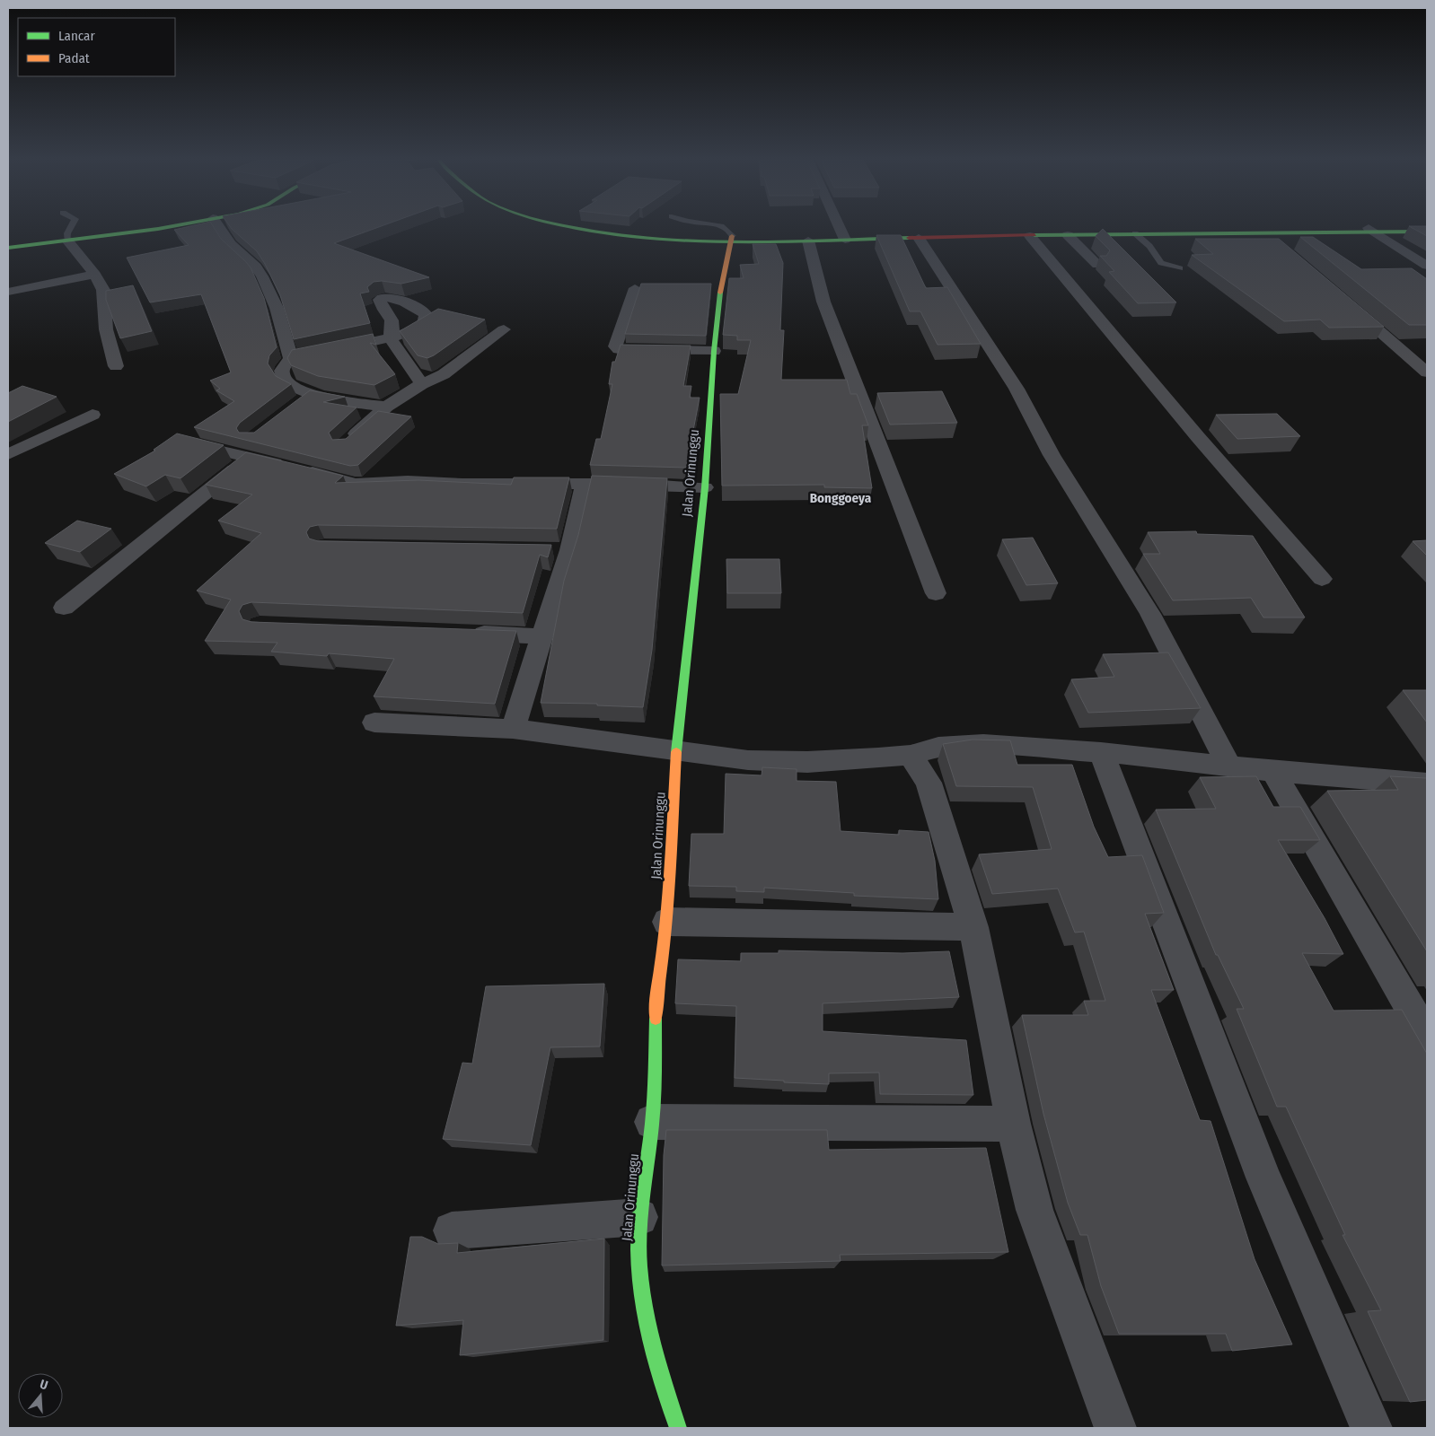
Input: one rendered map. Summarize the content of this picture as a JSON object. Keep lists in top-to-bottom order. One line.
{"streets":{"street":["Jalan Orinunggu"]},"districts":["Bonggoeya"],"legend":["Lancar","Padat"],"north":"top"}
